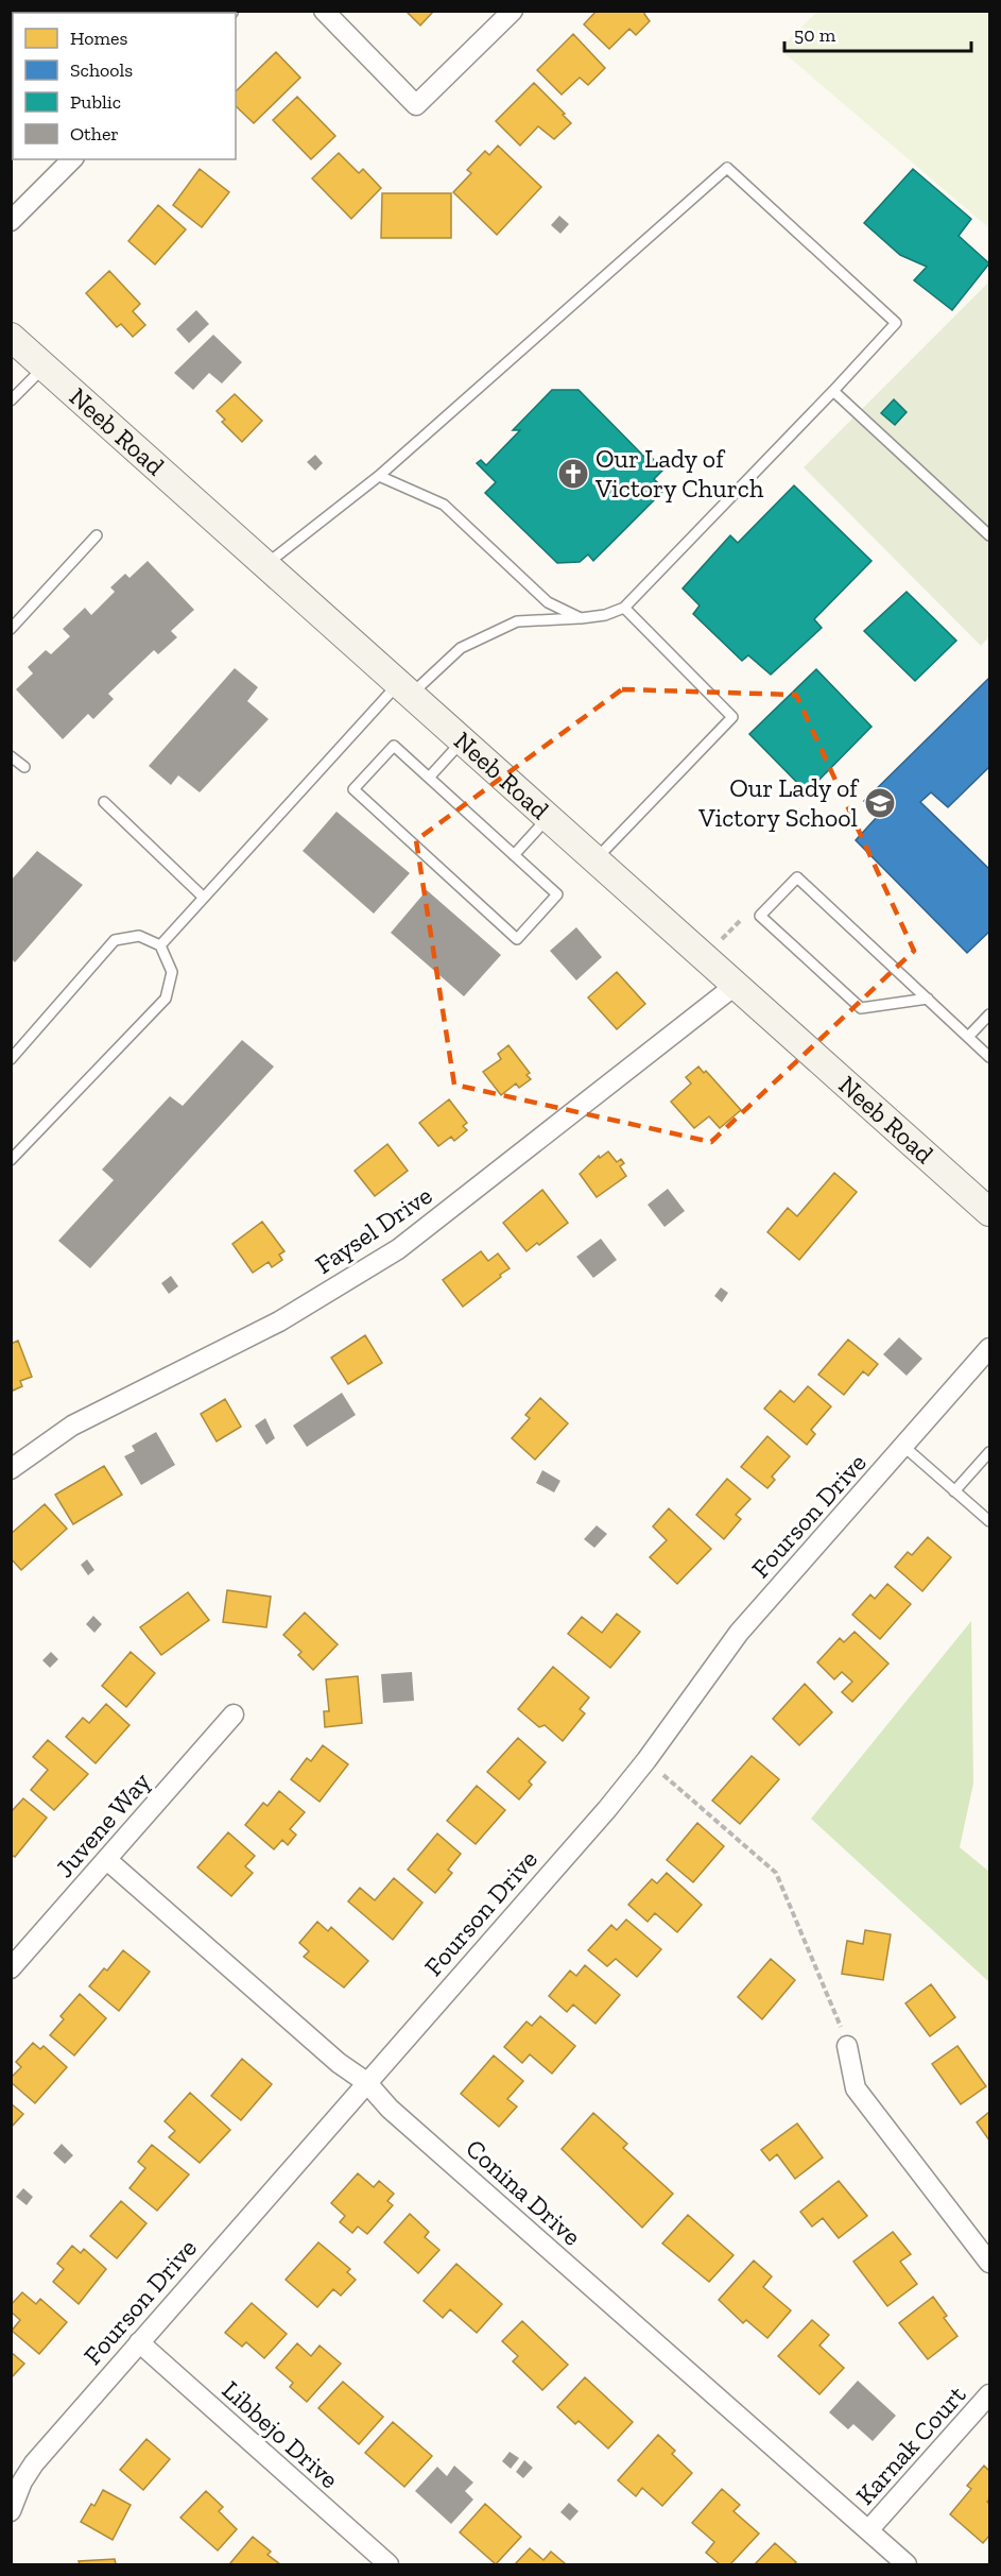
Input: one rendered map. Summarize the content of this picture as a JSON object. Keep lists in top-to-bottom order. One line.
{"streets":{"street":["Neeb Road","Faysel Drive","Fourson Drive","Juvene Way","Conina Drive","Libbejo Drive","Karnak Court"]},"crossings":[["Neeb Road","Faysel Drive"],["Fourson Drive","Conina Drive"],["Fourson Drive","Libbejo Drive"],["Juvene Way","Conina Drive"],["Conina Drive","Karnak Court"]],"places":{"church":["Our Lady of Victory Church"],"school or university":["Our Lady of Victory School"]},"legend":["Homes","Schools","Public","Other"],"scale_bar":"50 m"}
